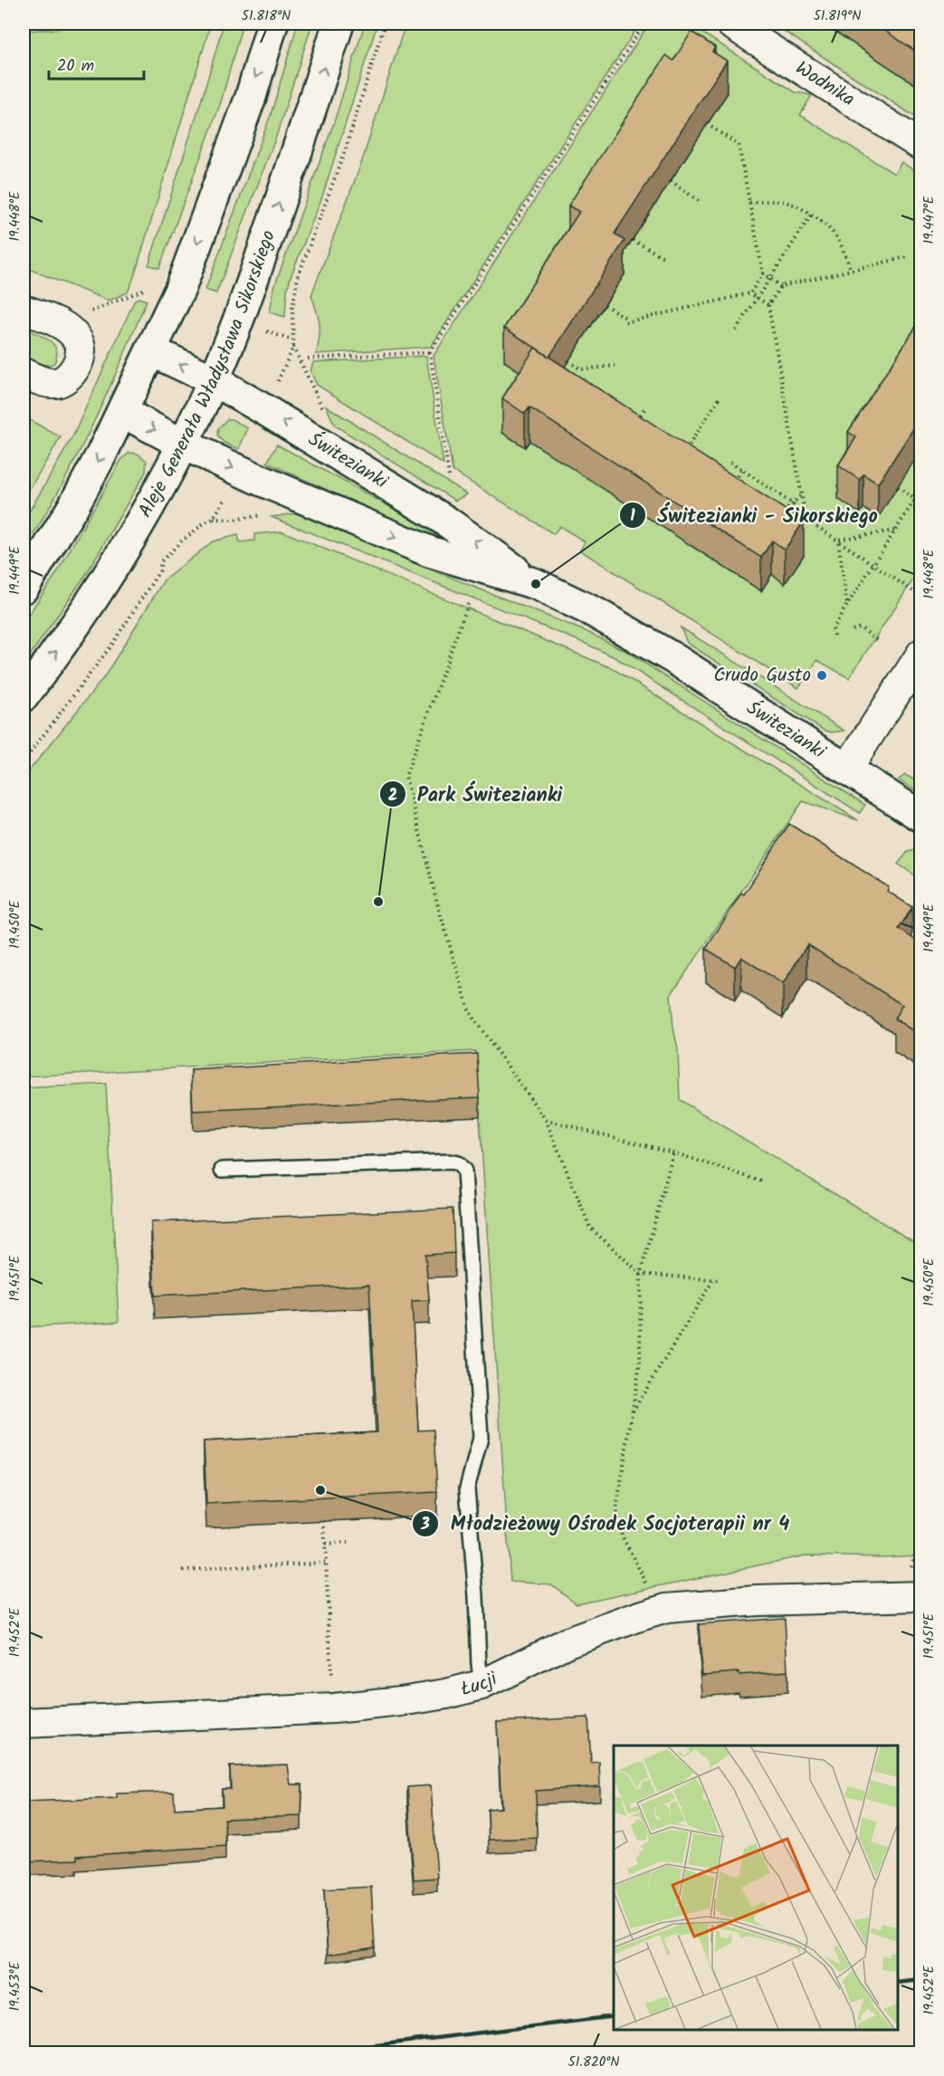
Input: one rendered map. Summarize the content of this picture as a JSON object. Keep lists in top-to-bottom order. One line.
{"streets":{"main road":["Aleje Generała Władysława Sikorskiego","Świtezianki"],"street":["Wodnika","Łucji"]},"crossings":[["Aleje Generała Władysława Sikorskiego","Świtezianki"]],"places":["Świtezianki - Sikorskiego","Crudo Gusto","Park Świtezianki","Młodzieżowy Ośrodek Socjoterapii nr 4"],"scale_bar":"20 m","coordinates":["51.818°N","51.819°N","19.448°E","19.447°E","19.449°E","19.450°E","19.451°E","19.452°E","19.453°E","51.820°N"]}
